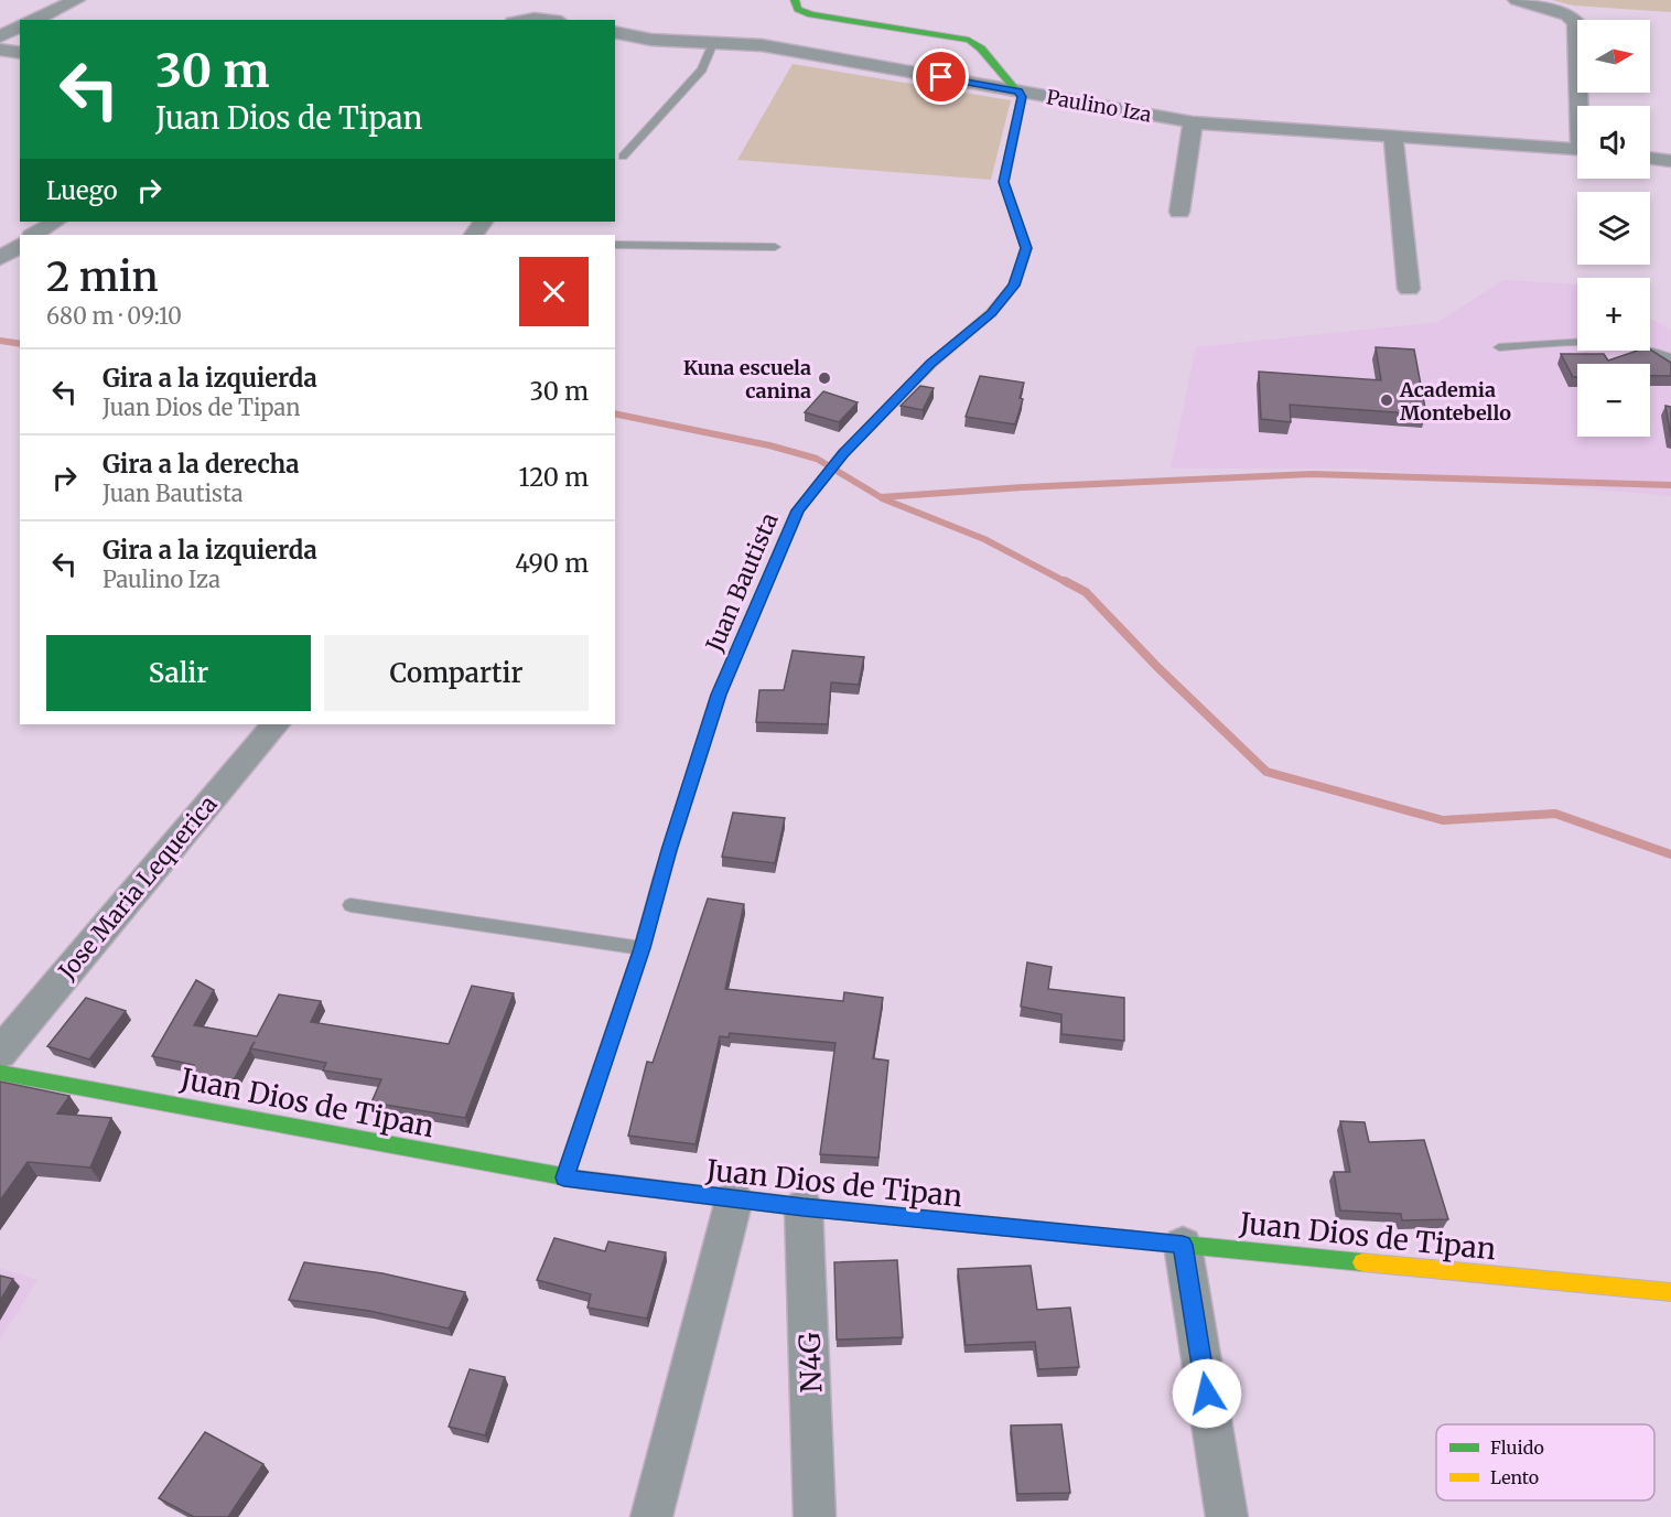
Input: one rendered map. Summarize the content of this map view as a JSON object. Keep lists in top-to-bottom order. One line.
{"streets":{"street":["Paulino Iza","Juan Bautista","Jose Maria Lequerica","Juan Dios de Tipan","N4G"]},"crossings":[["Paulino Iza","Juan Bautista"],["Juan Bautista","Juan Dios de Tipan"],["Juan Dios de Tipan","N4G"]],"places":["Kuna escuela canina","Academia Montebello"],"legend":["Fluido","Lento"],"north":"right","page":{"map_buttons":["+","−"],"turn":["30 m","Juan Dios de Tipan"],"then":"Luego","heading":["2 min","680 m · 09:10"],"list":[{"name":"Gira a la izquierda","note":"Juan Dios de Tipan","value":"30 m"},{"name":"Gira a la derecha","note":"Juan Bautista","value":"120 m"},{"name":"Gira a la izquierda","note":"Paulino Iza","value":"490 m"}],"buttons":["Salir","Compartir"]}}
